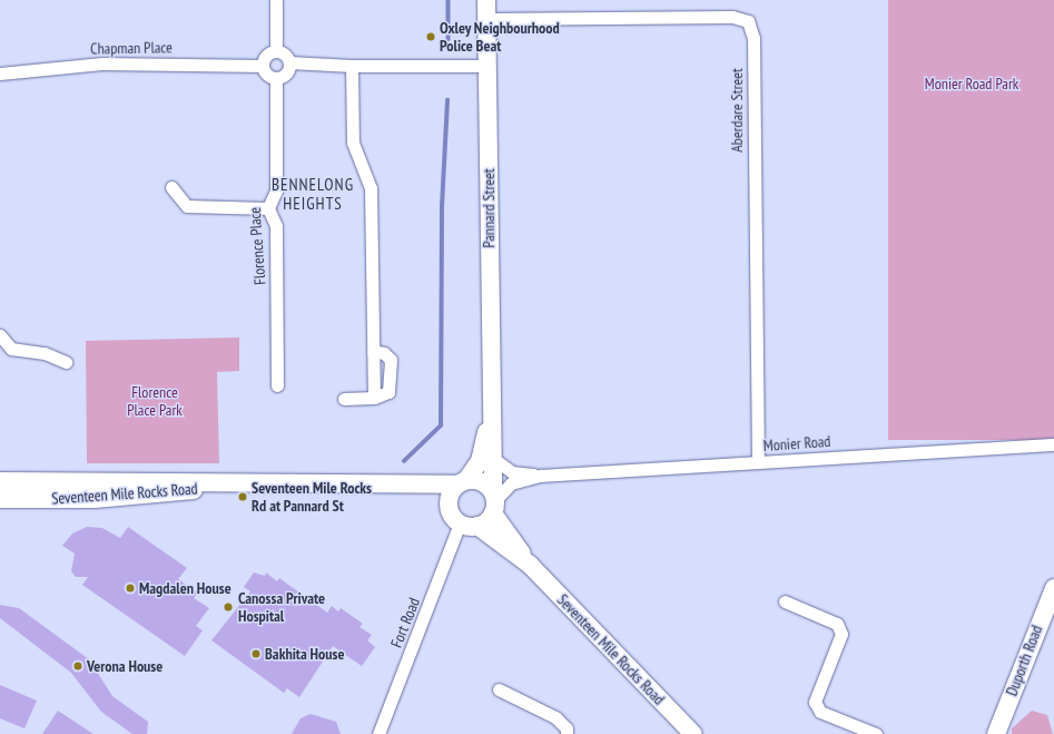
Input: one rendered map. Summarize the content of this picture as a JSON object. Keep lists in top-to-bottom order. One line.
{"streets":{"main road":["Pannard Street","Seventeen Mile Rocks Road","Duporth Road"],"street":["Chapman Place","Aberdare Street","Florence Place","Monier Road","Fort Road"]},"crossings":[["Chapman Place","Florence Place"],["Aberdare Street","Pannard Street"],["Aberdare Street","Monier Road"],["Pannard Street","Monier Road"],["Pannard Street","Seventeen Mile Rocks Road"],["Pannard Street","Fort Road"],["Monier Road","Seventeen Mile Rocks Road"],["Monier Road","Fort Road"],["Seventeen Mile Rocks Road","Fort Road"]],"districts":["BENNELONG HEIGHTS"],"parks":["Monier Road Park","Florence Place Park"],"places":["Oxley Neighbourhood Police Beat","Seventeen Mile Rocks Rd at Pannard St","Magdalen House","Canossa Private Hospital","Bakhita House","Verona House"]}
